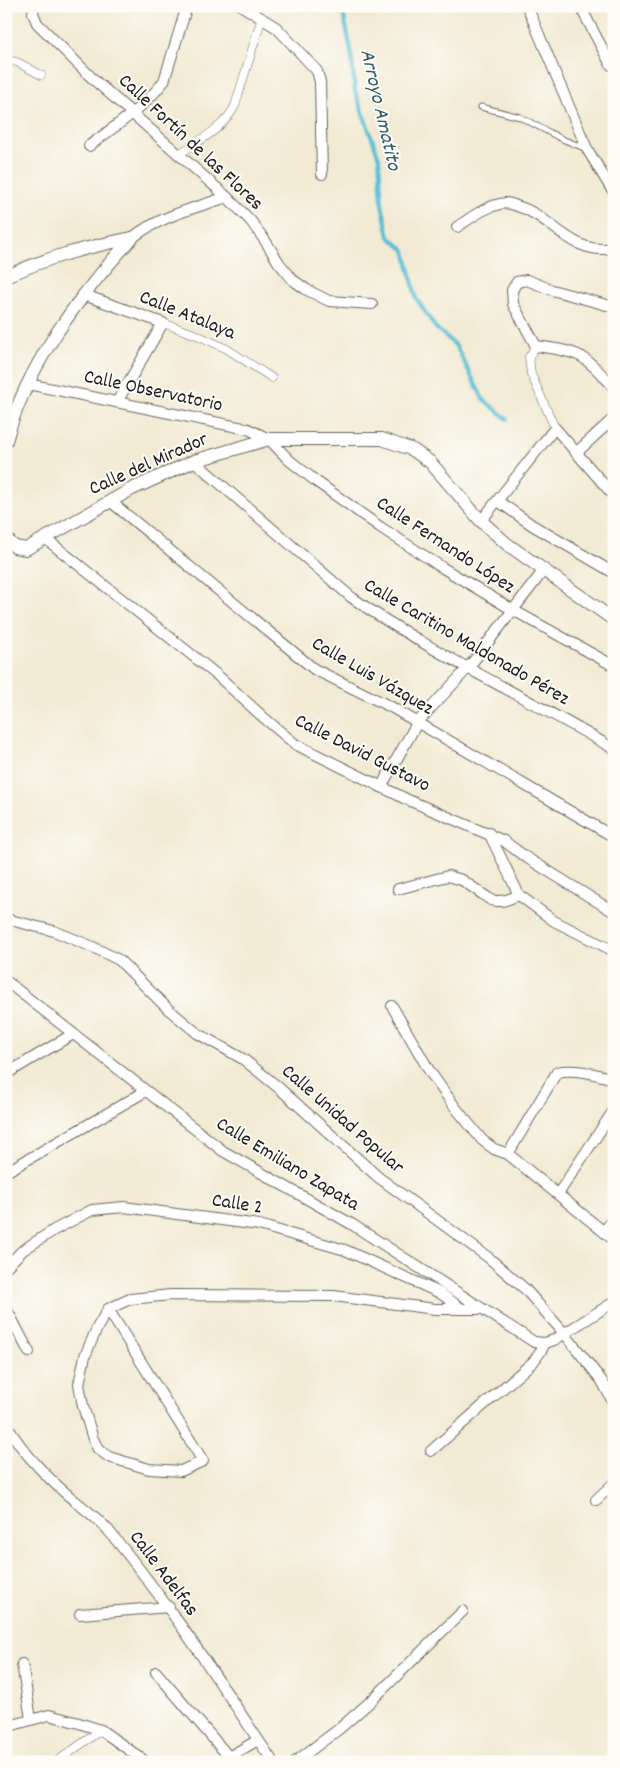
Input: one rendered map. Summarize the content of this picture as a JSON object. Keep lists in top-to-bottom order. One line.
{"streets":{"street":["Calle Fortín de las Flores","Calle Atalaya","Calle Observatorio","Calle del Mirador","Calle Fernando López","Calle Caritino Maldonado Pérez","Calle Luis Vázquez","Calle David Gustavo","Calle Unidad Popular","Calle Emiliano Zapata","Calle 2","Calle Adelfas"]},"crossings":[["Calle Observatorio","Calle del Mirador"],["Calle Observatorio","Calle Fernando López"],["Calle del Mirador","Calle Fernando López"],["Calle del Mirador","Calle Caritino Maldonado Pérez"],["Calle del Mirador","Calle Luis Vázquez"],["Calle del Mirador","Calle David Gustavo"]],"water":["Arroyo Amatito"]}
